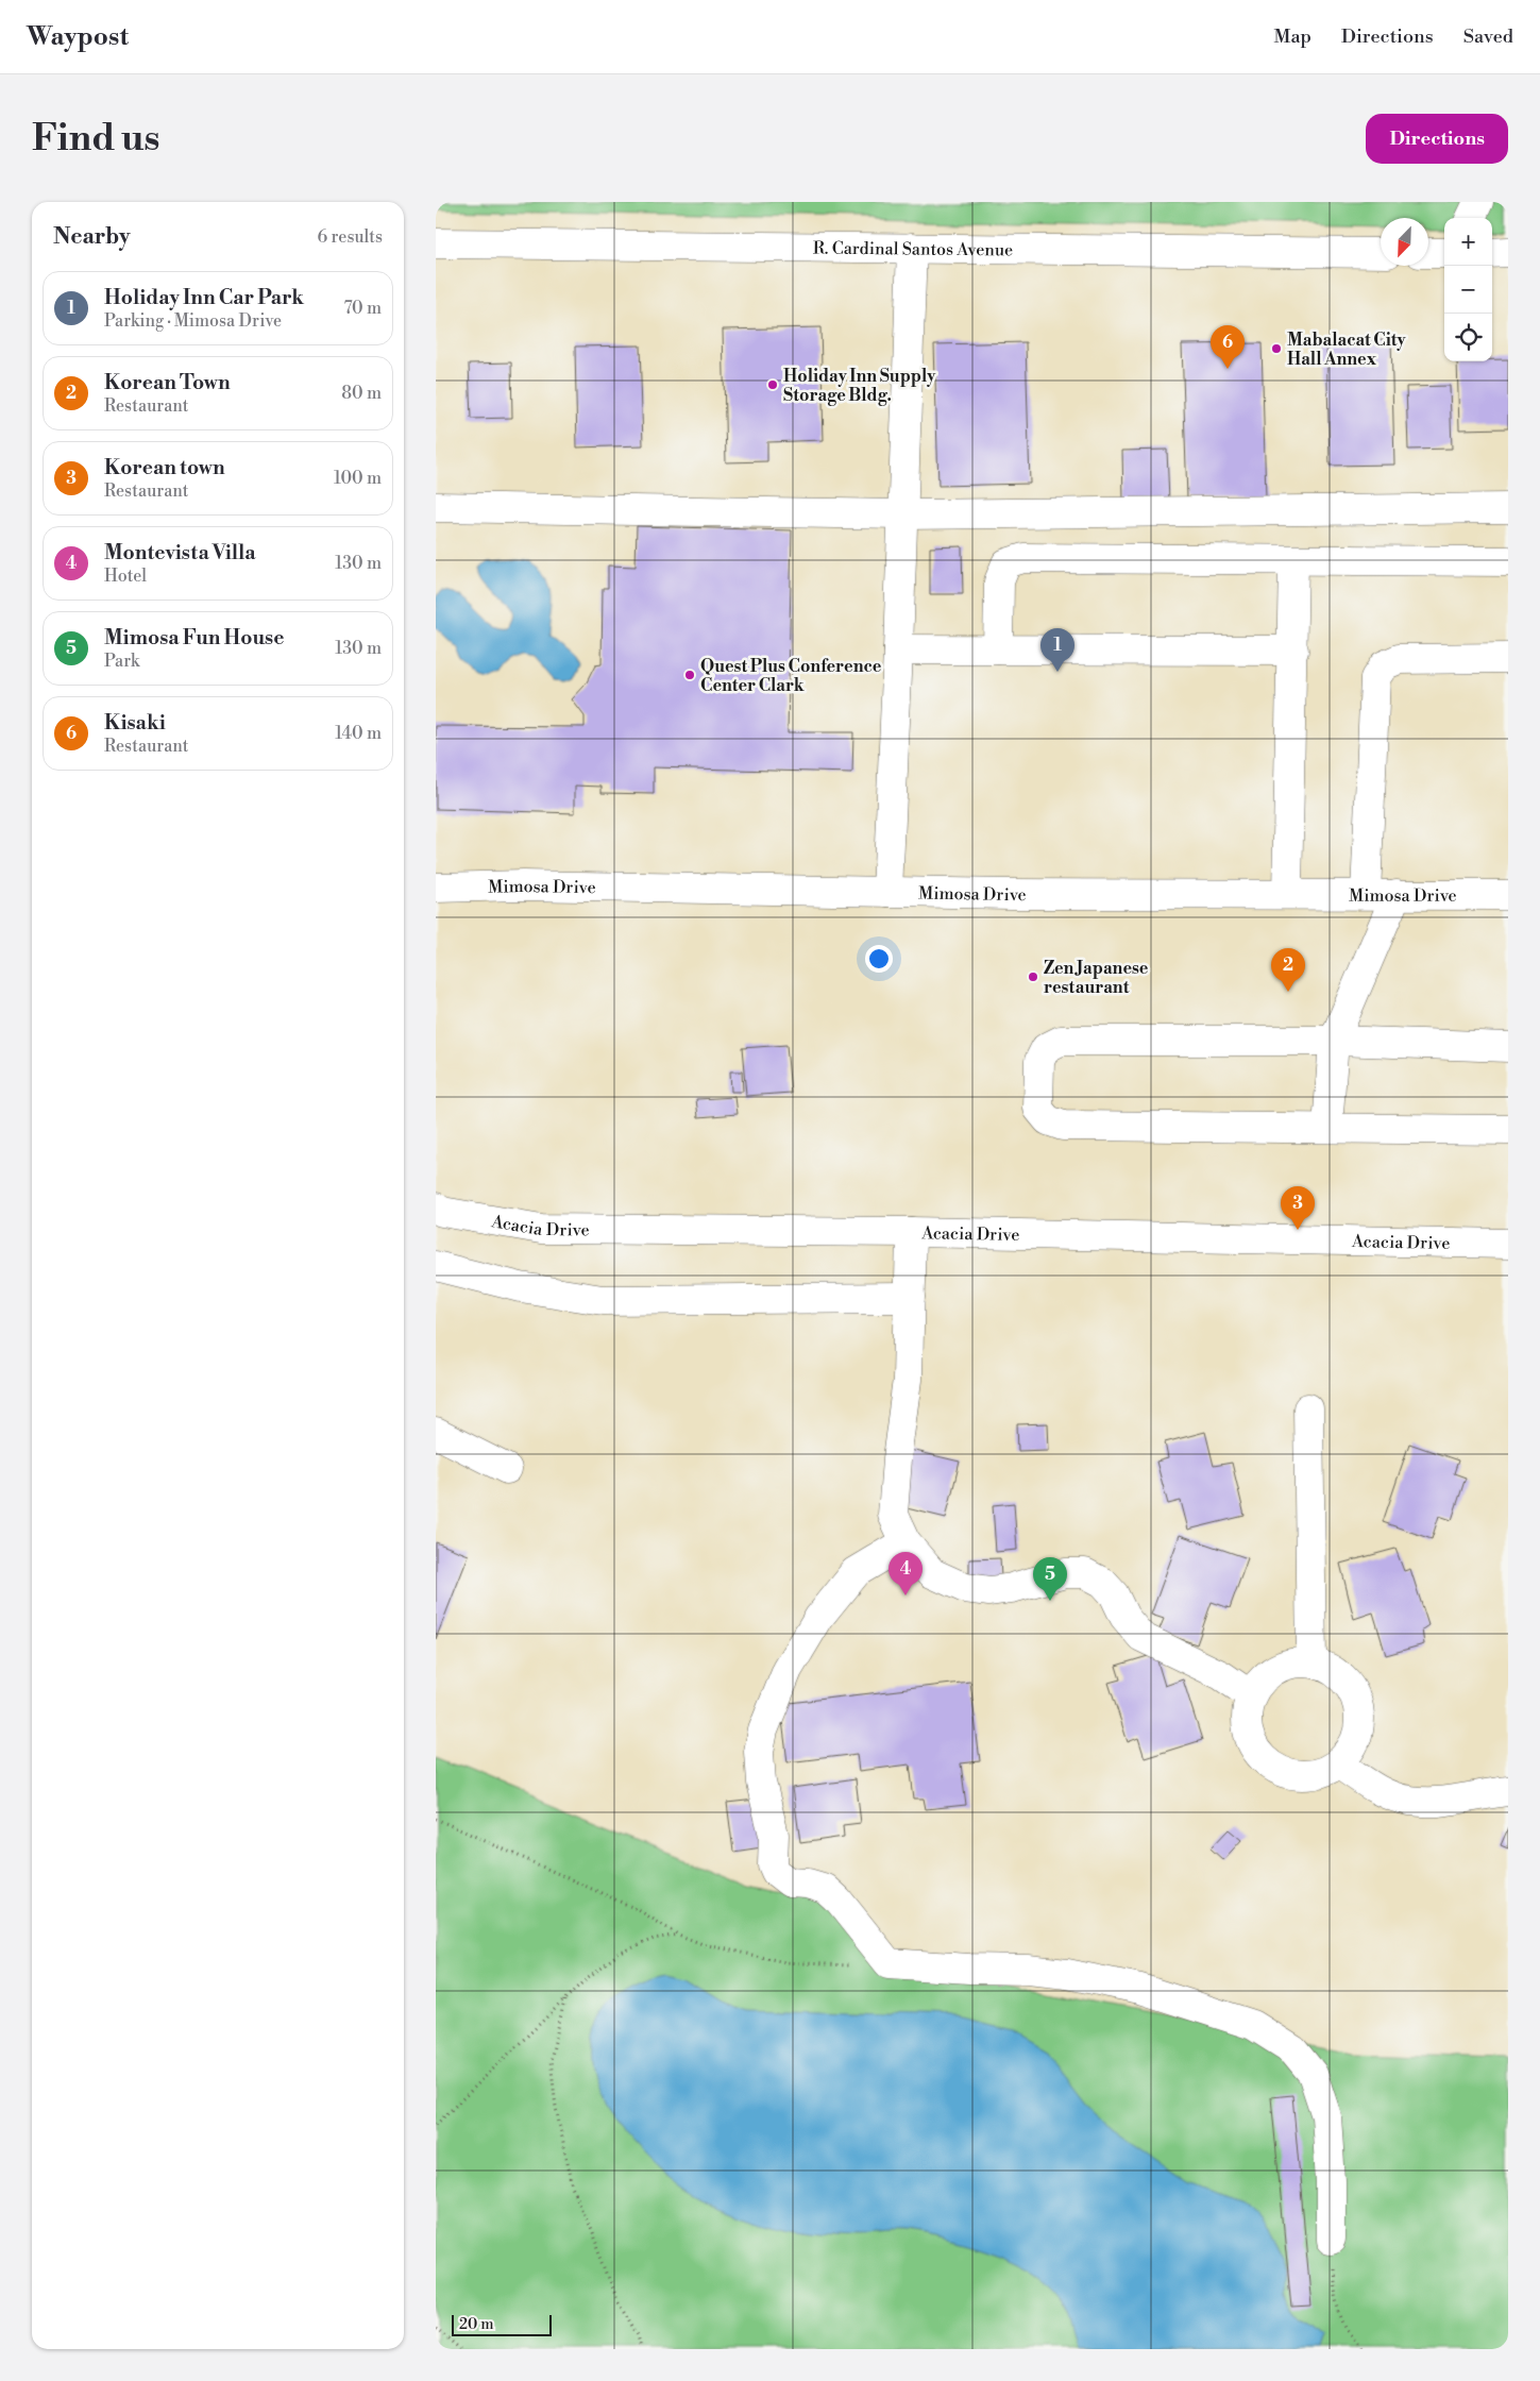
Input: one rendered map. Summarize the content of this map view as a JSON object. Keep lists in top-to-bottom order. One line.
{"streets":{"street":["R. Cardinal Santos Avenue","Mimosa Drive","Acacia Drive"]},"places":["Mabalacat City Hall Annex","Holiday Inn Supply Storage Bldg.","Quest Plus Conference Center Clark","Zen Japanese restaurant"],"scale_bar":"20 m","north":"bottom left","page":{"header":"Waypost","nav":["Map","Directions","Saved"],"buttons":"Directions","title":"Find us","heading":["Nearby","6 results"],"map_buttons":["+","−"],"list":[{"mark":"1","name":"Holiday Inn Car Park","note":"Parking · Mimosa Drive","value":"70 m"},{"mark":"2","name":"Korean Town","note":"Restaurant","value":"80 m"},{"mark":"3","name":"Korean town","note":"Restaurant","value":"100 m"},{"mark":"4","name":"Montevista Villa","note":"Hotel","value":"130 m"},{"mark":"5","name":"Mimosa Fun House","note":"Park","value":"130 m"},{"mark":"6","name":"Kisaki","note":"Restaurant","value":"140 m"}],"pins":["6","1","2","3","4","5"],"scale":"20 m"}}
